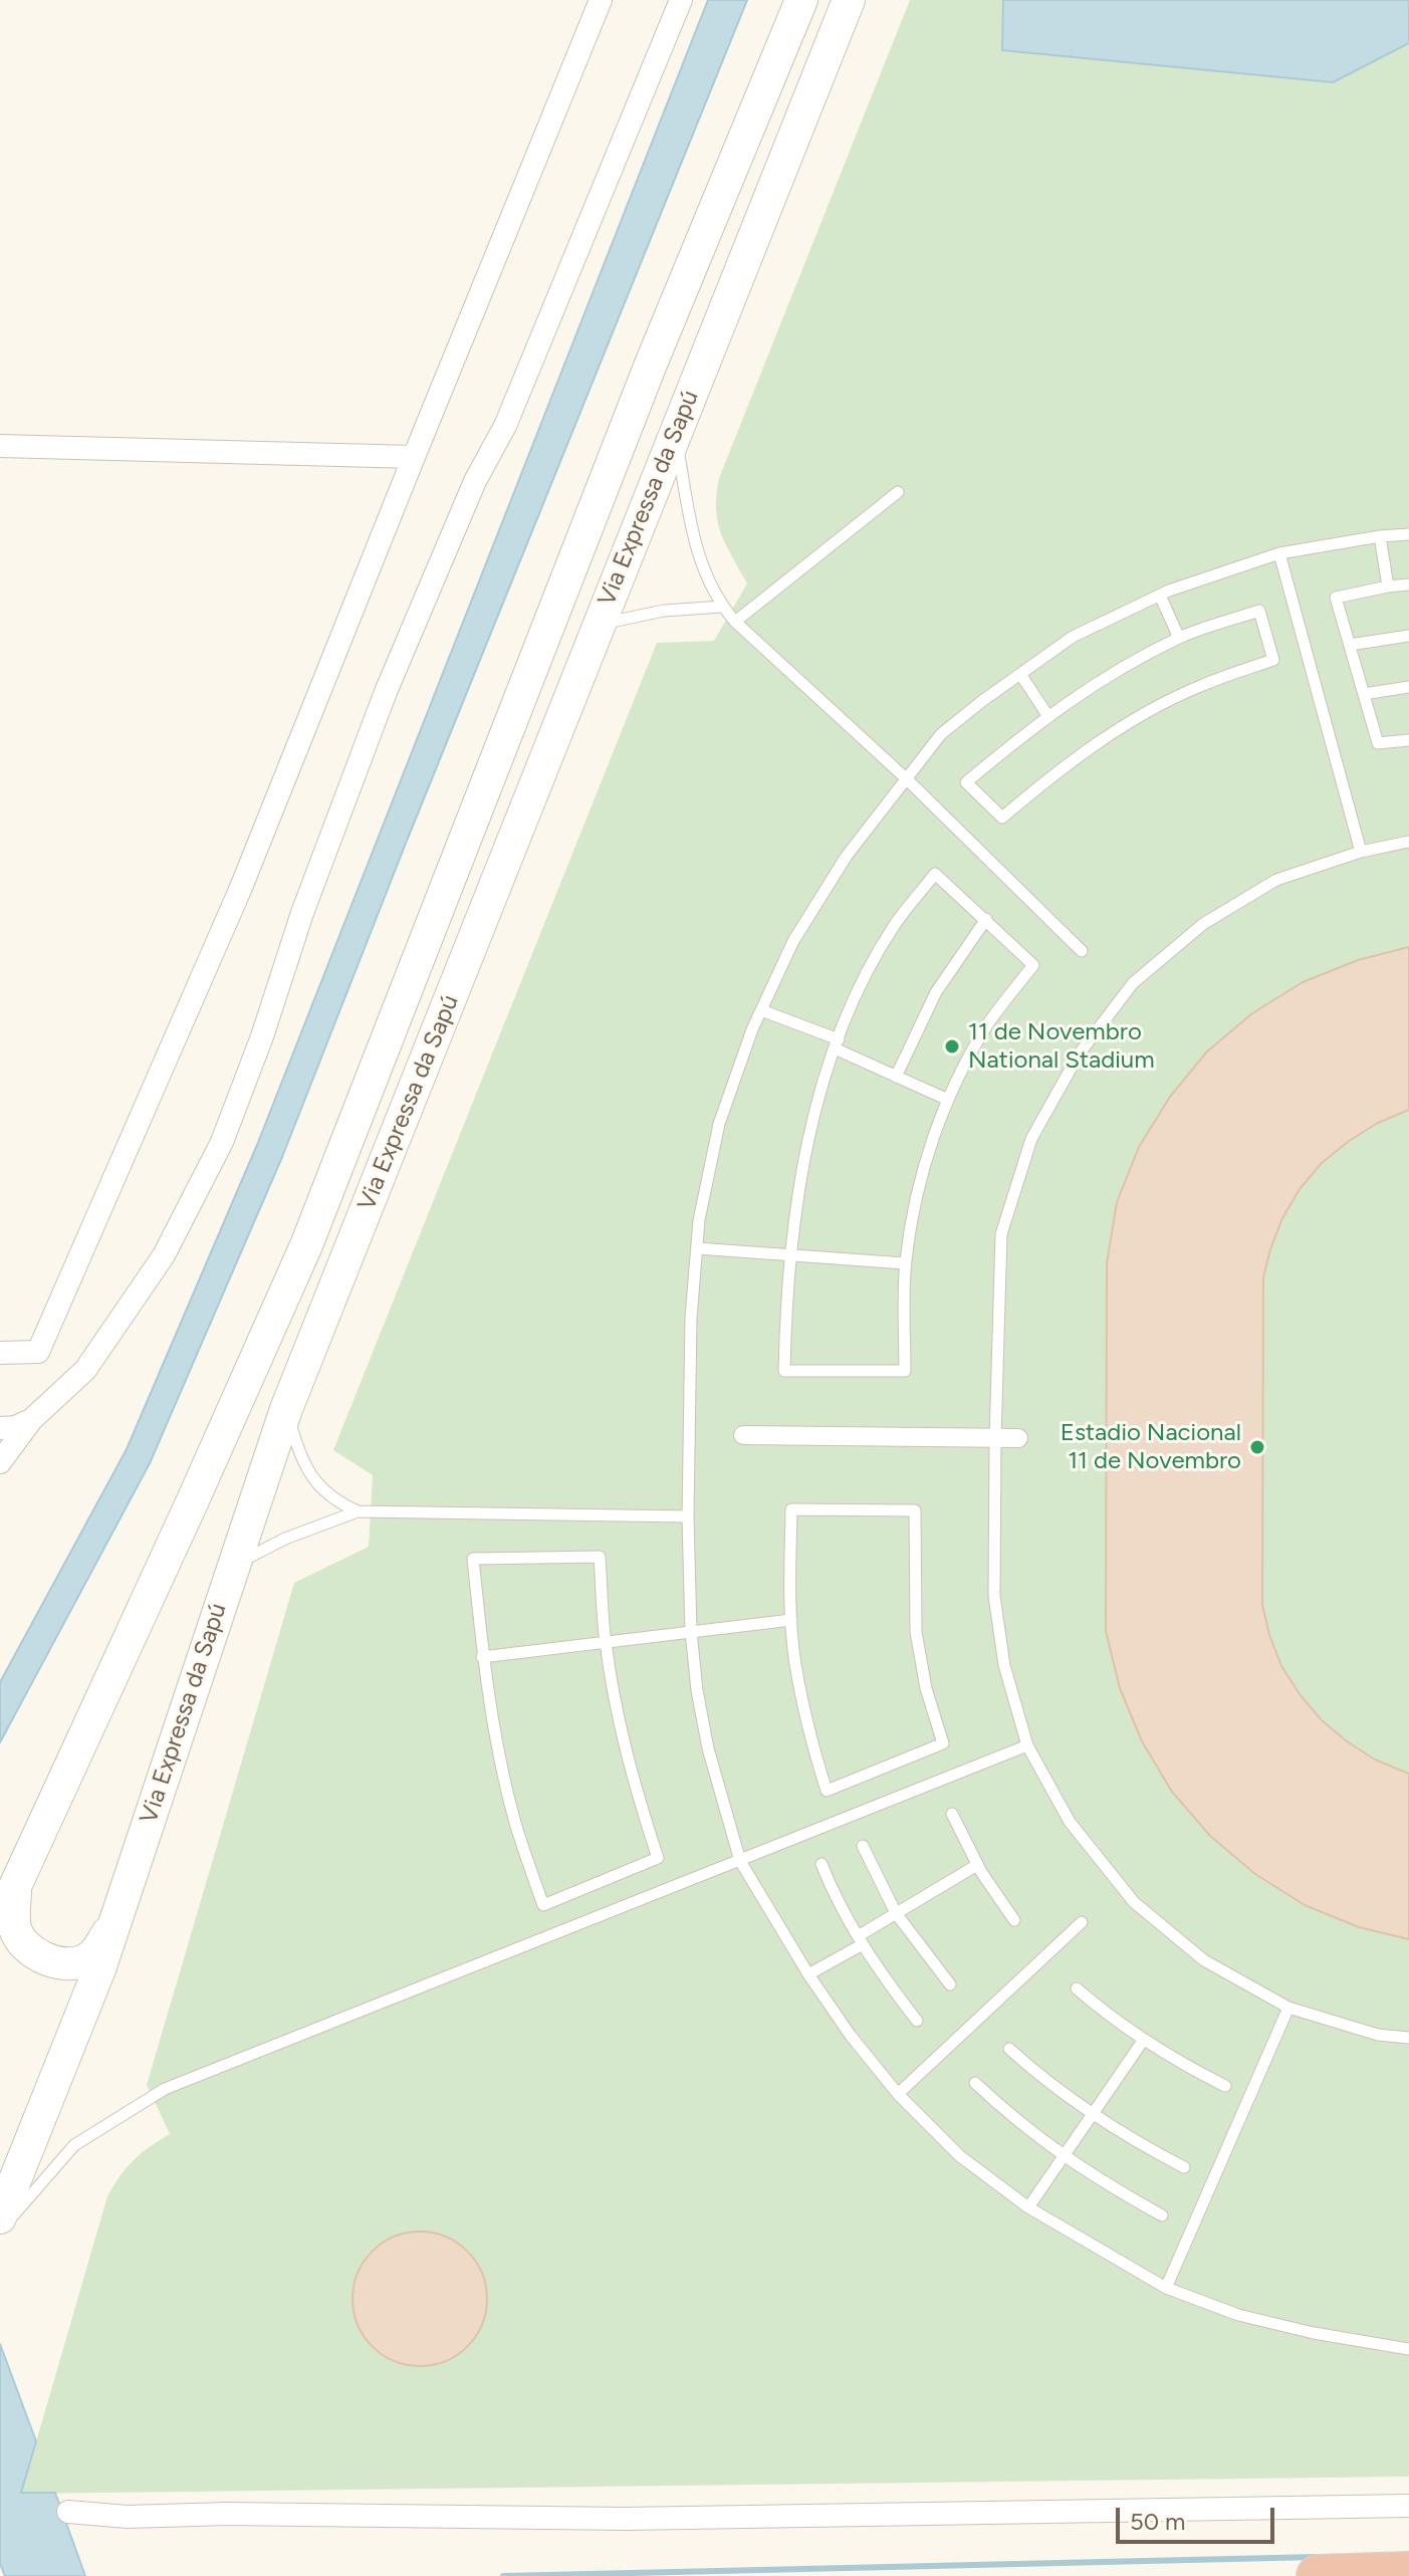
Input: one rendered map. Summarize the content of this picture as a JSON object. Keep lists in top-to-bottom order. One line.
{"streets":{"main road":["Via Expressa da Sapú"]},"places":["11 de Novembro National Stadium","Estadio Nacional 11 de Novembro"],"scale_bar":"50 m"}
